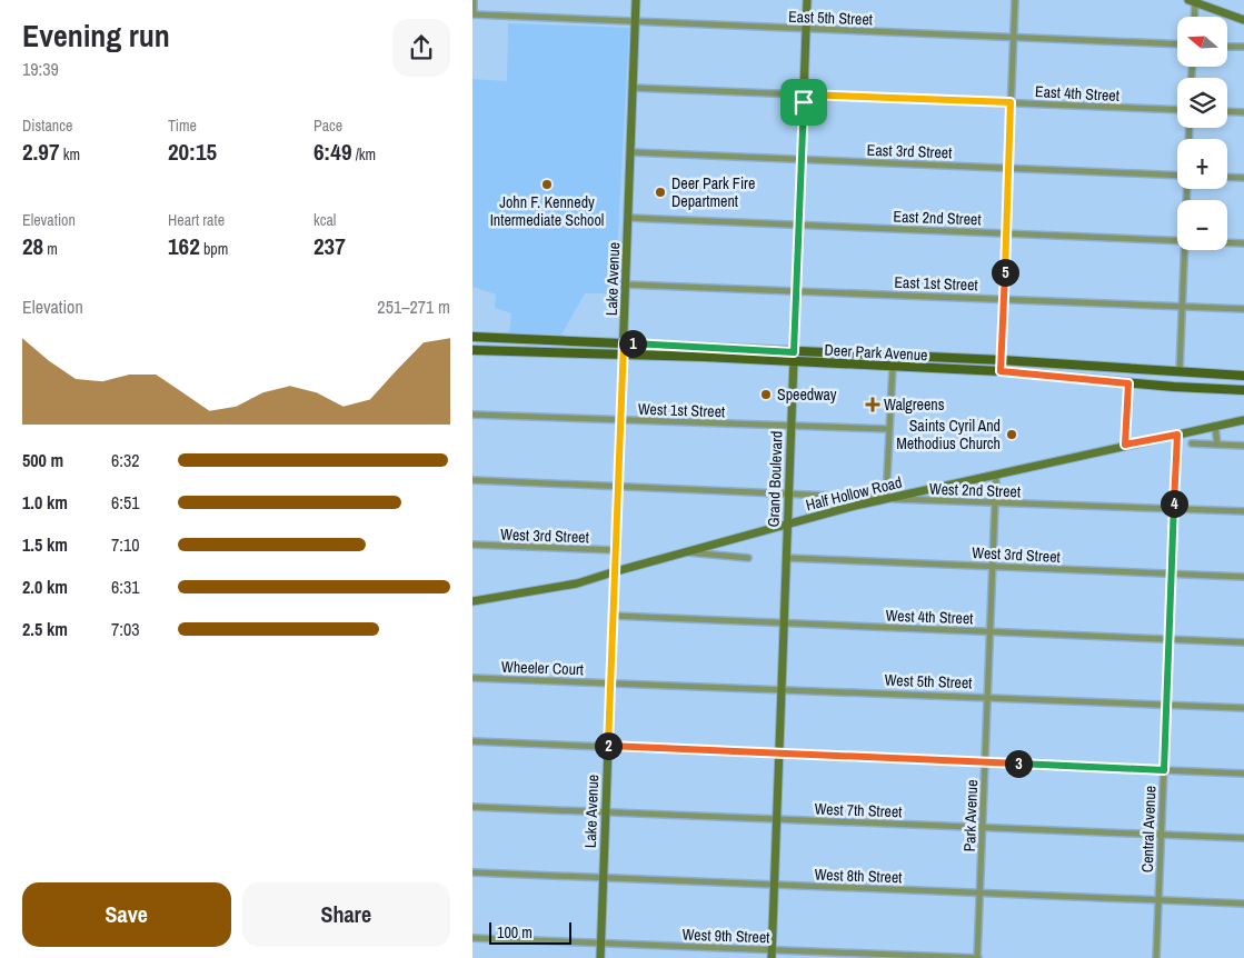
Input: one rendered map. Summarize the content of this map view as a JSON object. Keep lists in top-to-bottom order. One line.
{"streets":{"main road":["Deer Park Avenue"],"street":["East 5th Street","East 4th Street","East 3rd Street","East 2nd Street","Lake Avenue","East 1st Street","West 1st Street","Grand Boulevard","West 2nd Street","Half Hollow Road","West 3rd Street","West 4th Street","Wheeler Court","West 5th Street","West 7th Street","Park Avenue","Central Avenue","West 8th Street","West 9th Street"]},"crossings":[["East 5th Street","Lake Avenue"],["East 5th Street","Grand Boulevard"],["East 4th Street","Lake Avenue"],["East 4th Street","Grand Boulevard"],["East 3rd Street","Lake Avenue"],["East 3rd Street","Grand Boulevard"],["East 2nd Street","Lake Avenue"],["East 2nd Street","Grand Boulevard"],["Lake Avenue","East 1st Street"],["Lake Avenue","Deer Park Avenue"],["Lake Avenue","West 1st Street"],["Lake Avenue","West 2nd Street"],["Lake Avenue","Half Hollow Road"],["Lake Avenue","West 3rd Street"],["Lake Avenue","West 4th Street"],["Lake Avenue","Wheeler Court"],["Lake Avenue","West 5th Street"],["Lake Avenue","West 7th Street"],["Lake Avenue","West 8th Street"],["Lake Avenue","West 9th Street"],["East 1st Street","Grand Boulevard"],["Deer Park Avenue","Grand Boulevard"],["West 1st Street","Grand Boulevard"],["Grand Boulevard","West 2nd Street"],["Grand Boulevard","Half Hollow Road"],["Grand Boulevard","West 3rd Street"],["Grand Boulevard","West 4th Street"],["Grand Boulevard","West 5th Street"],["Grand Boulevard","West 7th Street"],["Grand Boulevard","West 8th Street"],["Grand Boulevard","West 9th Street"],["West 2nd Street","Half Hollow Road"],["West 2nd Street","Park Avenue"],["West 2nd Street","Central Avenue"],["Half Hollow Road","Park Avenue"],["Half Hollow Road","Central Avenue"],["West 3rd Street","Park Avenue"],["West 3rd Street","Central Avenue"],["West 4th Street","Park Avenue"],["West 4th Street","Central Avenue"],["Wheeler Court","West 5th Street"],["West 5th Street","Park Avenue"],["West 5th Street","Central Avenue"],["West 7th Street","Park Avenue"],["West 7th Street","Central Avenue"],["Park Avenue","West 8th Street"],["Park Avenue","West 9th Street"],["Central Avenue","West 8th Street"]],"places":{"other":["John F. Kennedy Intermediate School","Deer Park Fire Department","Speedway","Saints Cyril And Methodius Church"],"health":["Walgreens"]},"scale_bar":"100 m","north":"left","page":{"heading":["Evening run","19:39"],"map_buttons":["+","−"],"stats":[["Distance","2.97 km"],["Time","20:15"],["Pace","6:49 /km"],["Elevation","28 m"],["Heart rate","162 bpm"],["kcal","237"]],"pins":["5","1","4","2","3"],"chart":["Elevation","251–271 m"],"list":[{"name":"500 m","note":"6:32"},{"name":"1.0 km","note":"6:51"},{"name":"1.5 km","note":"7:10"},{"name":"2.0 km","note":"6:31"},{"name":"2.5 km","note":"7:03"}],"buttons":["Save","Share"],"scale":"100 m"}}
